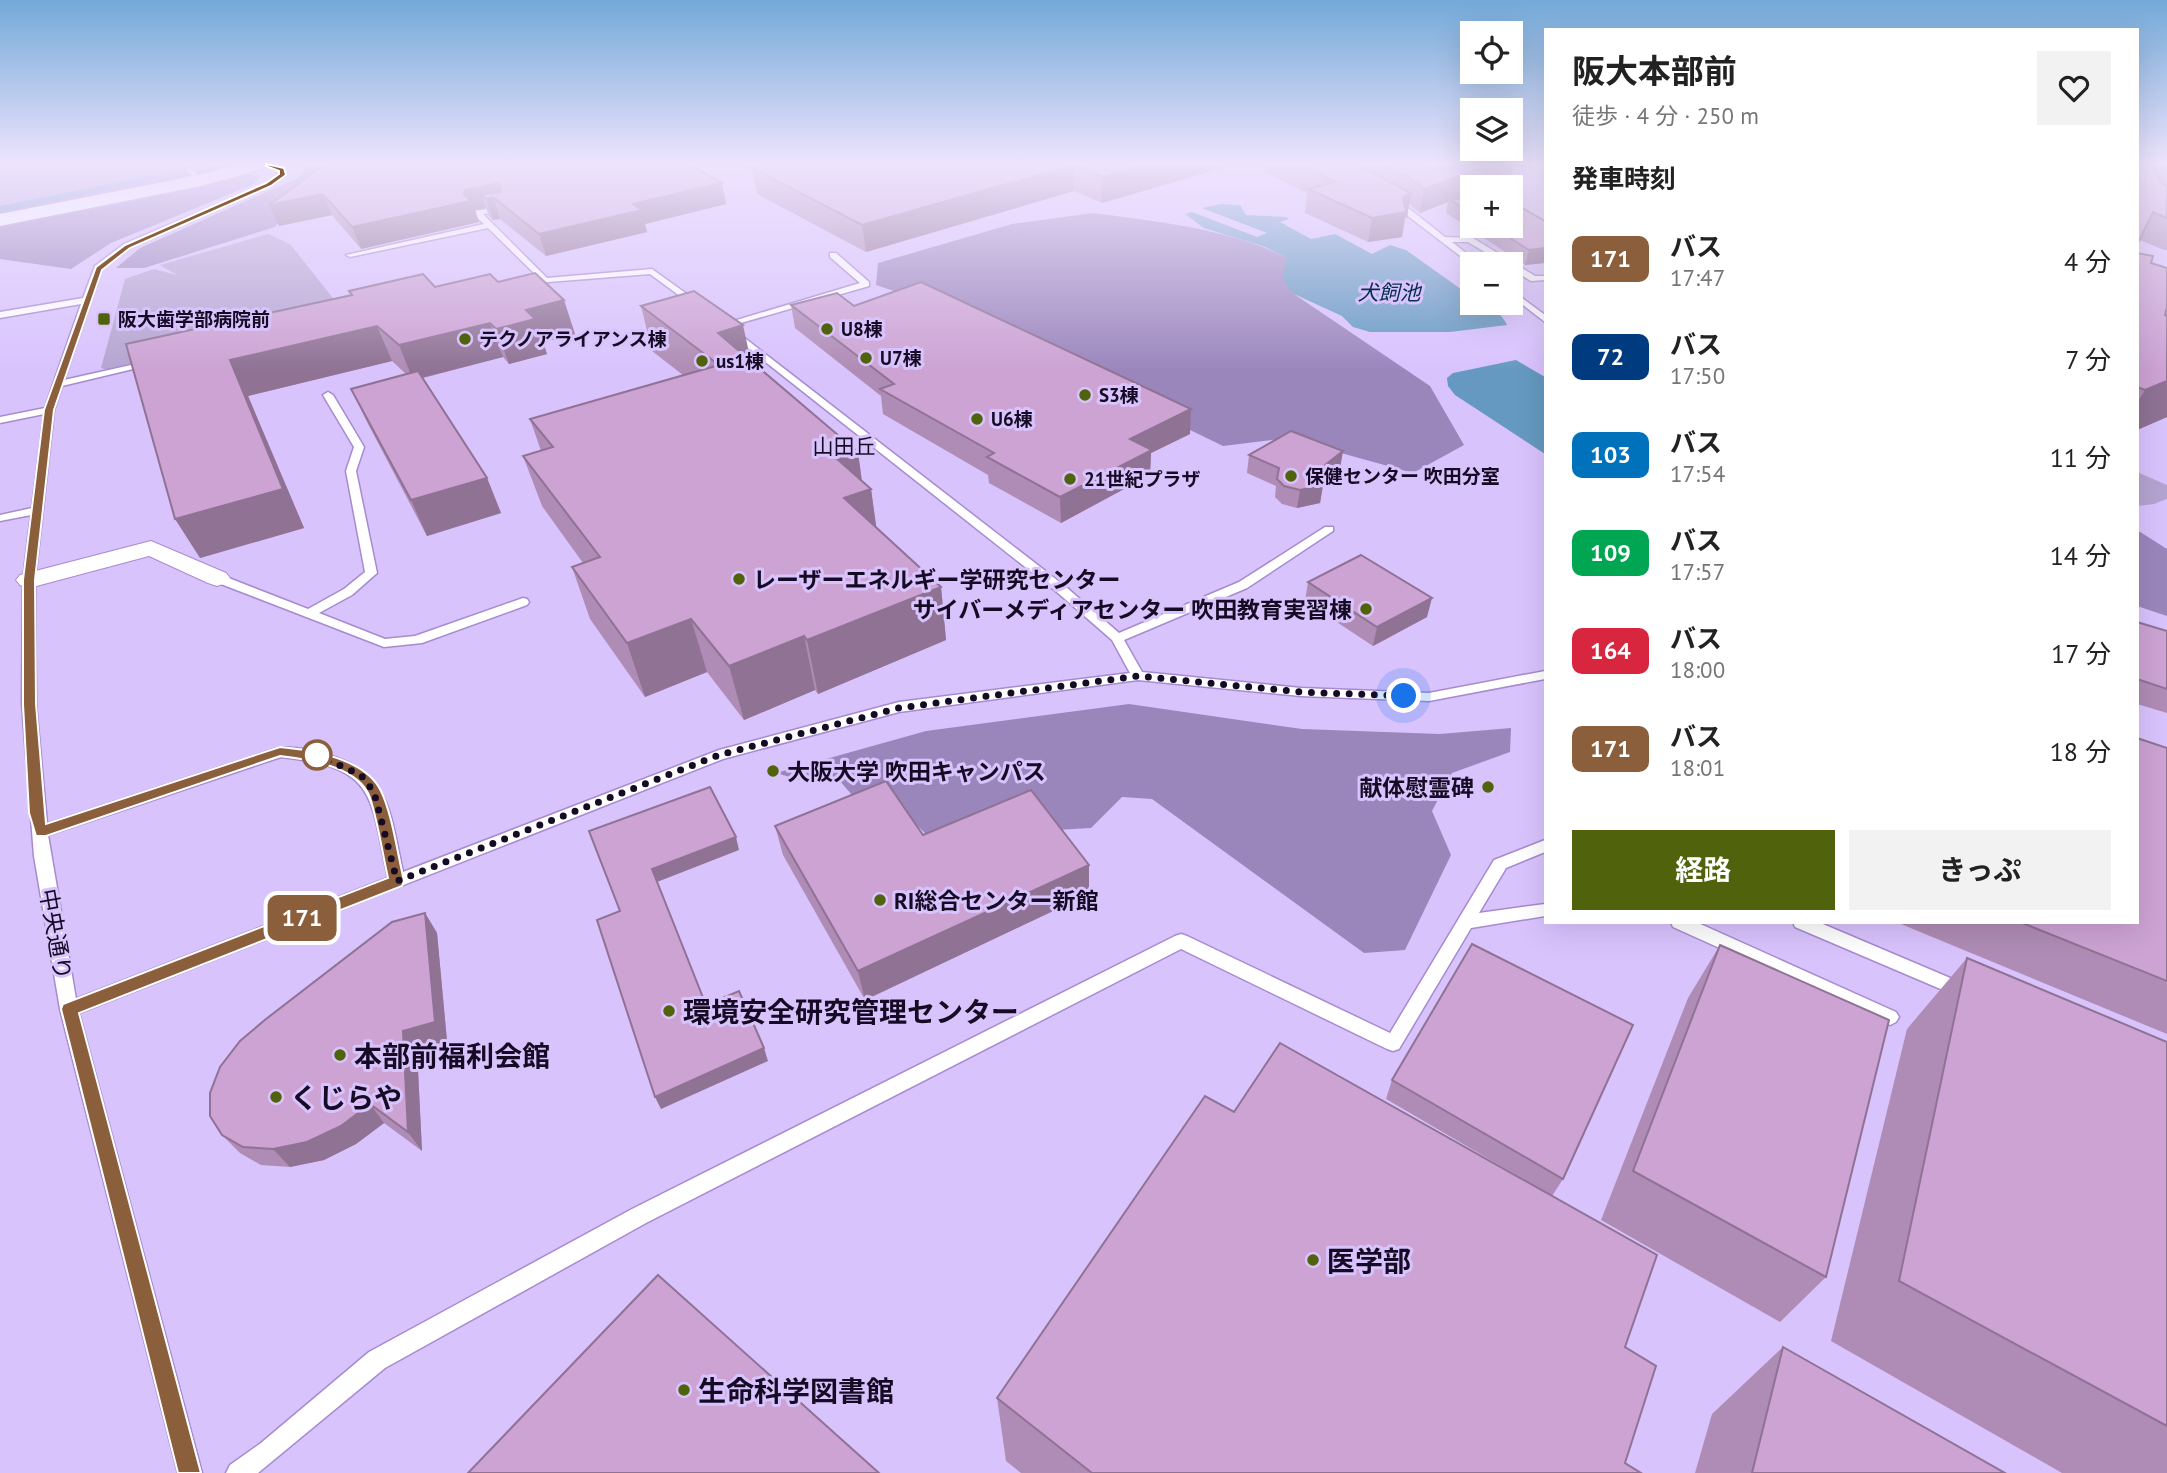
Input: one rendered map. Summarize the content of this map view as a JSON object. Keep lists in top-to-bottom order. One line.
{"streets":{"lane":["中央通り"]},"districts":["山田丘"],"water":["犬飼池"],"places":{"transit":["阪大歯学部病院前"],"other":["U8棟","テクノアライアンス棟","U7棟","us1棟","S3棟","U6棟","保健センター 吹田分室","21世紀プラザ","レーザーエネルギー学研究センター","サイバーメディアセンター 吹田教育実習棟","大阪大学 吹田キャンパス","献体慰霊碑","RI総合センター新館","環境安全研究管理センター","本部前福利会館","くじらや","医学部","生命科学図書館"]},"lines":["bus line 171"],"page":{"on_map":"171","map_buttons":["+","−"],"heading":[["阪大本部前","徒歩 · 4 分 · 250 m"],"発車時刻"],"list":[{"mark":"171","name":"バス","note":"17:47","value":"4 分"},{"mark":"72","name":"バス","note":"17:50","value":"7 分"},{"mark":"103","name":"バス","note":"17:54","value":"11 分"},{"mark":"109","name":"バス","note":"17:57","value":"14 分"},{"mark":"164","name":"バス","note":"18:00","value":"17 分"},{"mark":"171","name":"バス","note":"18:01","value":"18 分"}],"buttons":["経路","きっぷ"]}}
